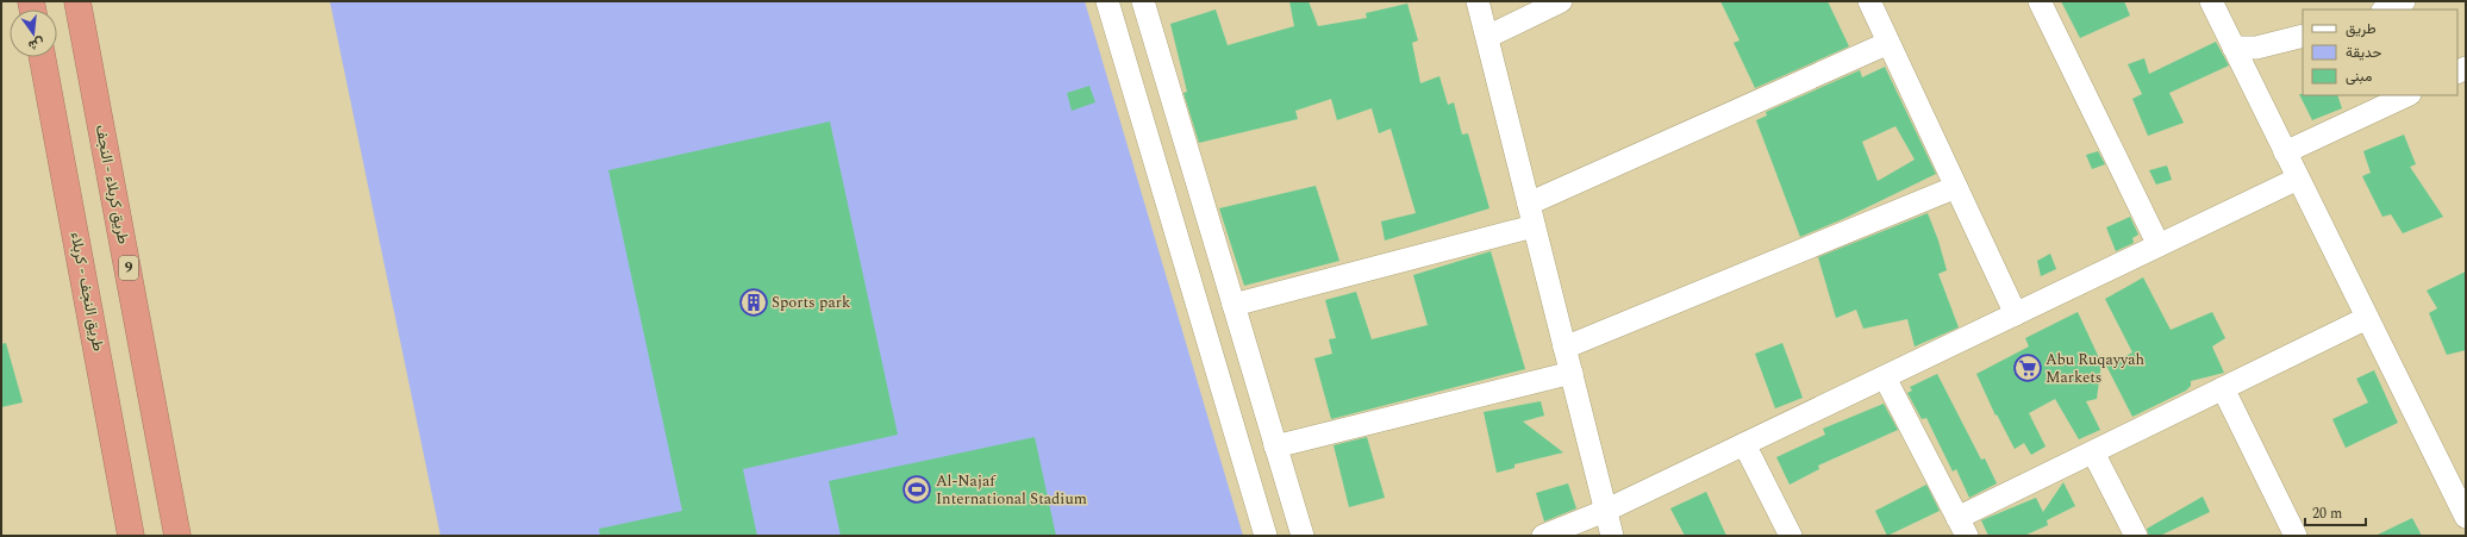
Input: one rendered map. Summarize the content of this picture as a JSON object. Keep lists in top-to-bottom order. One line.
{"streets":{"highway":["طريق کربلاء - النجف","9","طريق النجف - کربلاء"]},"places":{"building":["Sports park"],"supermarket":["Abu Ruqayyah Markets"],"sports":["Al-Najaf International Stadium"]},"legend":["طريق","حديقة","مبنى"],"scale_bar":"20 m","north":"bottom"}
